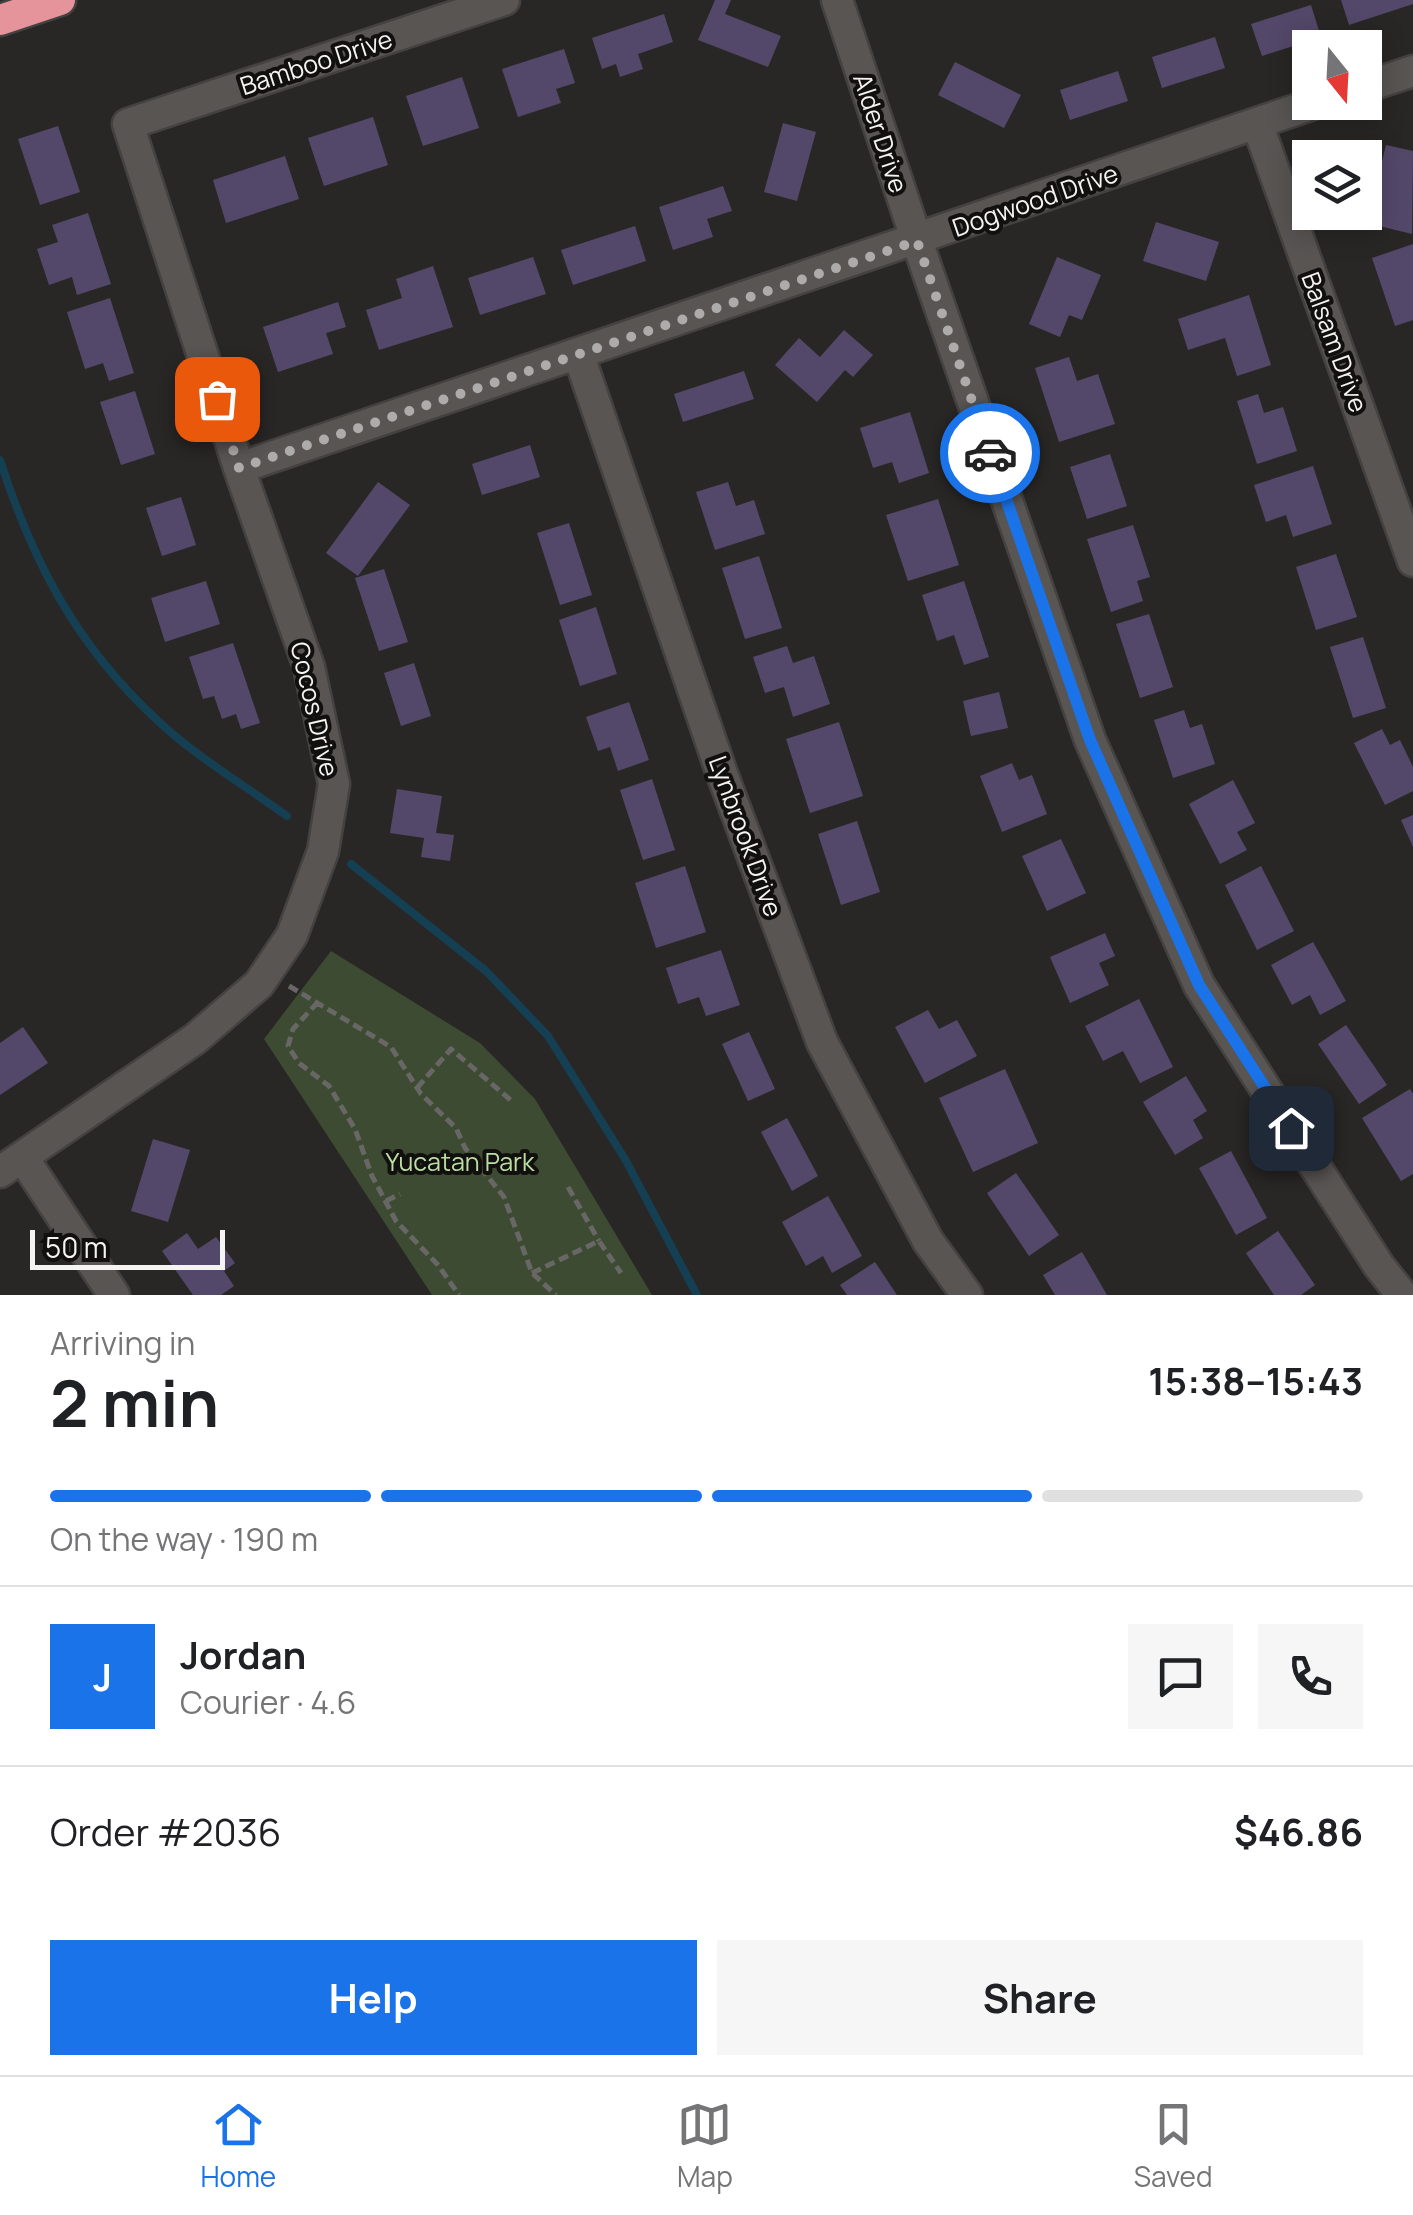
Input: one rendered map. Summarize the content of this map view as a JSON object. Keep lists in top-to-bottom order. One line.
{"streets":{"street":["Bamboo Drive","Alder Drive","Dogwood Drive","Balsam Drive","Cocos Drive","Lynbrook Drive"]},"crossings":[["Bamboo Drive","Cocos Drive"],["Alder Drive","Dogwood Drive"],["Dogwood Drive","Balsam Drive"],["Dogwood Drive","Cocos Drive"],["Dogwood Drive","Lynbrook Drive"]],"parks":["Yucatan Park"],"scale_bar":"50 m","north":"bottom","page":{"scale":"50 m","heading":["2 min","Arriving in","15:38–15:43"],"panel":["Jordan","Courier · 4.6","Order #2036","$46.86"],"bar":"On the way · 190 m","round":"J","buttons":["Help","Share"],"tabs":["Home","Map","Saved"]}}
